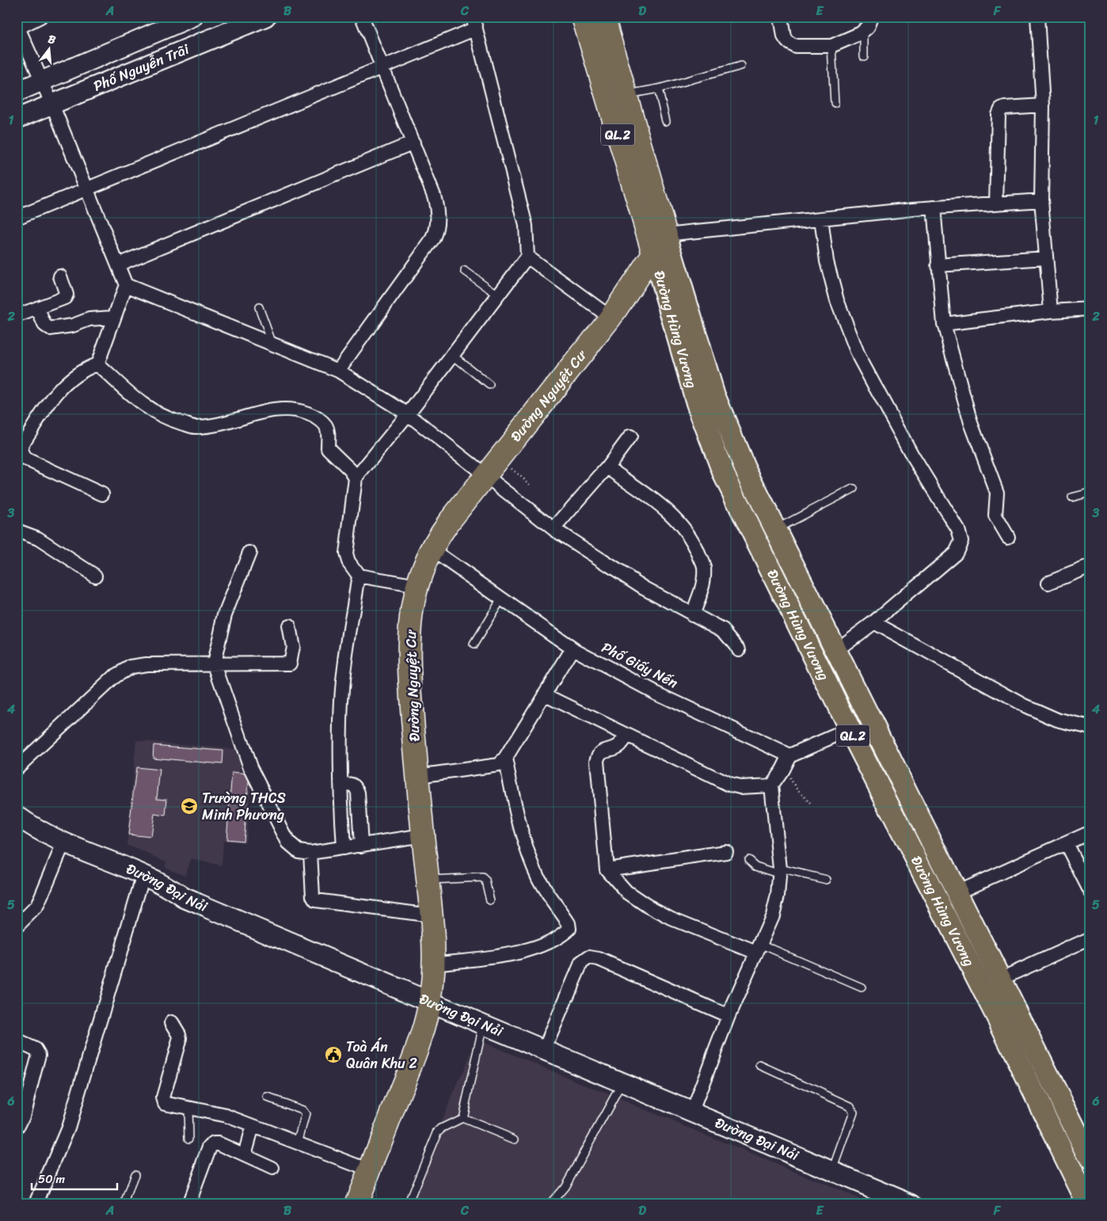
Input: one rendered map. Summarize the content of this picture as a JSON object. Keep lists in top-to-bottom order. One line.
{"streets":{"highway":["QL.2","Đường Hùng Vương","Đường Nguyệt Cư"],"street":["Phố Nguyễn Trãi","Phố Giấy Nến","Đường Đại Nải"]},"crossings":[["Đường Hùng Vương","Đường Nguyệt Cư"],["Đường Nguyệt Cư","Phố Giấy Nến"],["Đường Nguyệt Cư","Đường Đại Nải"]],"places":{"school or university":["Trường THCS Minh Phương"],"public building":["Toà Án Quân Khu 2"]},"scale_bar":"50 m","north":"top","grid":{"columns":["A","B","C","D","E","F"],"rows":["1","2","3","4","5","6"]}}
